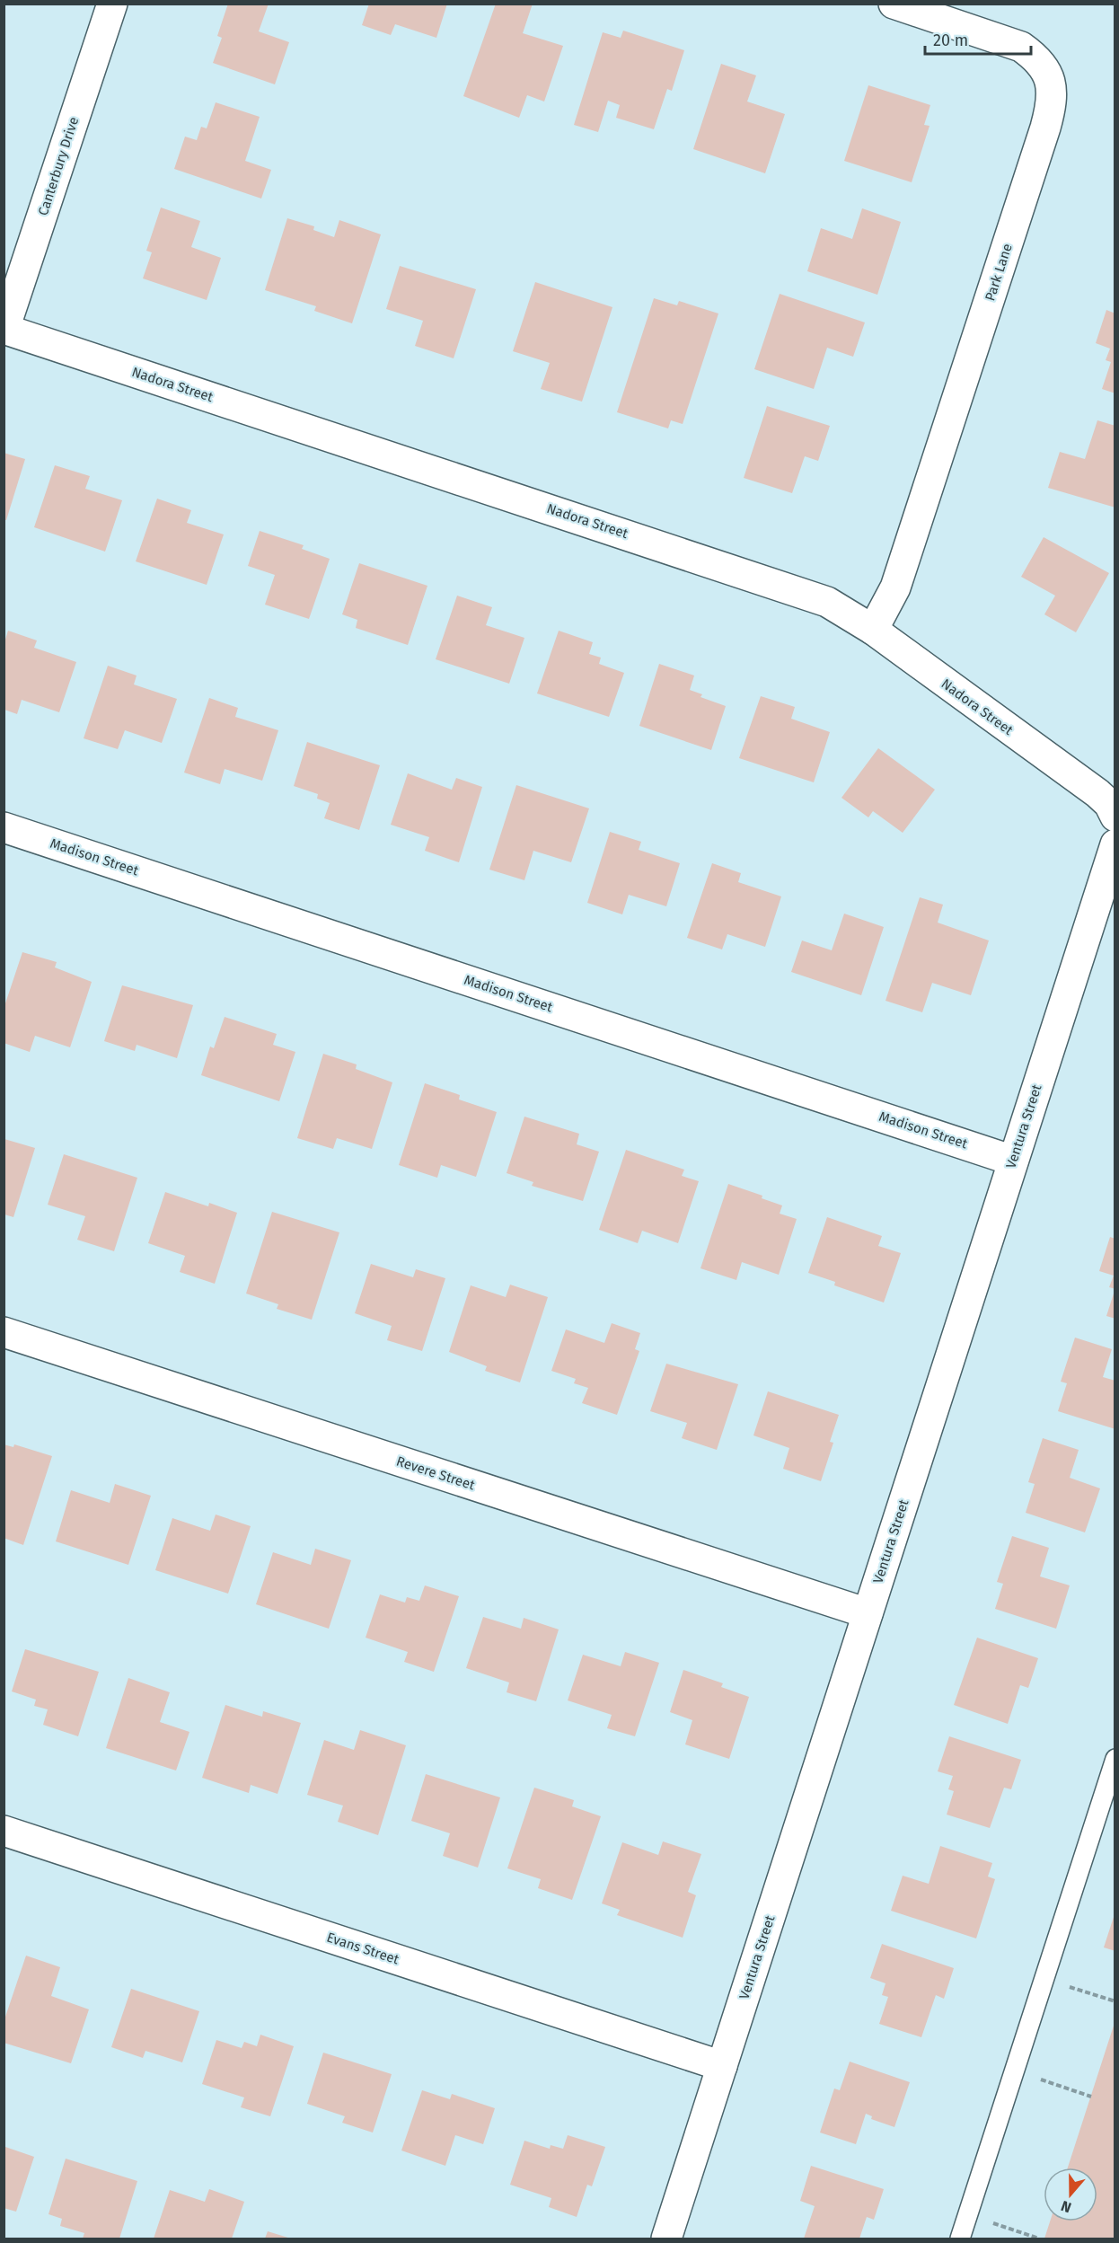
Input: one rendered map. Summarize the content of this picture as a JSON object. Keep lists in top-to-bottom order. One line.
{"streets":{"street":["Canterbury Drive","Park Lane","Nadora Street","Madison Street","Ventura Street","Revere Street","Evans Street"]},"crossings":[["Canterbury Drive","Nadora Street"],["Park Lane","Nadora Street"],["Madison Street","Ventura Street"],["Ventura Street","Revere Street"],["Ventura Street","Evans Street"]],"scale_bar":"20 m","north":"bottom"}
